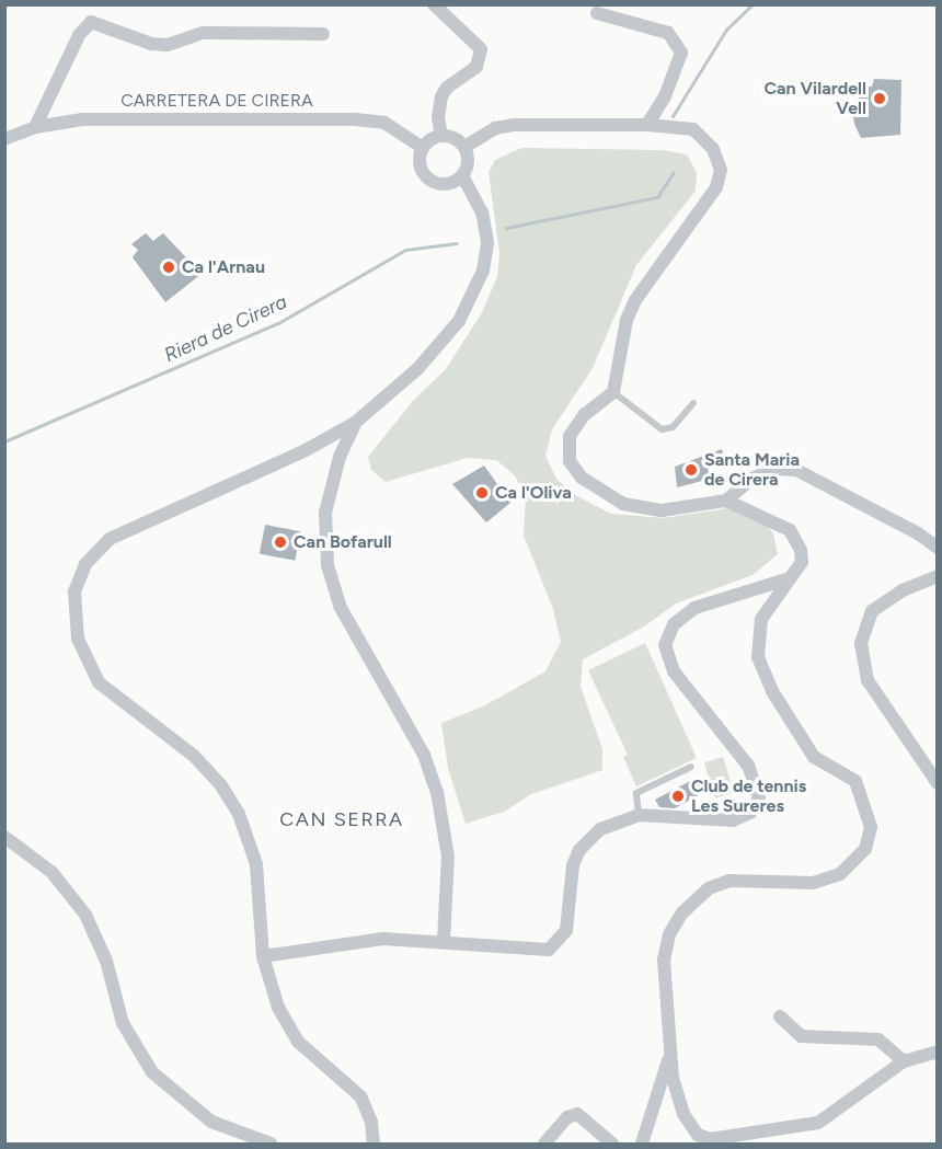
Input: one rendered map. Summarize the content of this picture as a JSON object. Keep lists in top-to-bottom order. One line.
{"streets":{"street":["CARRETERA DE CIRERA"]},"districts":["CAN SERRA"],"water":["Riera de Cirera"],"places":["Can Vilardell Vell","Ca l'Arnau","Santa Maria de Cirera","Ca l'Oliva","Can Bofarull","Club de tennis Les Sureres"]}
